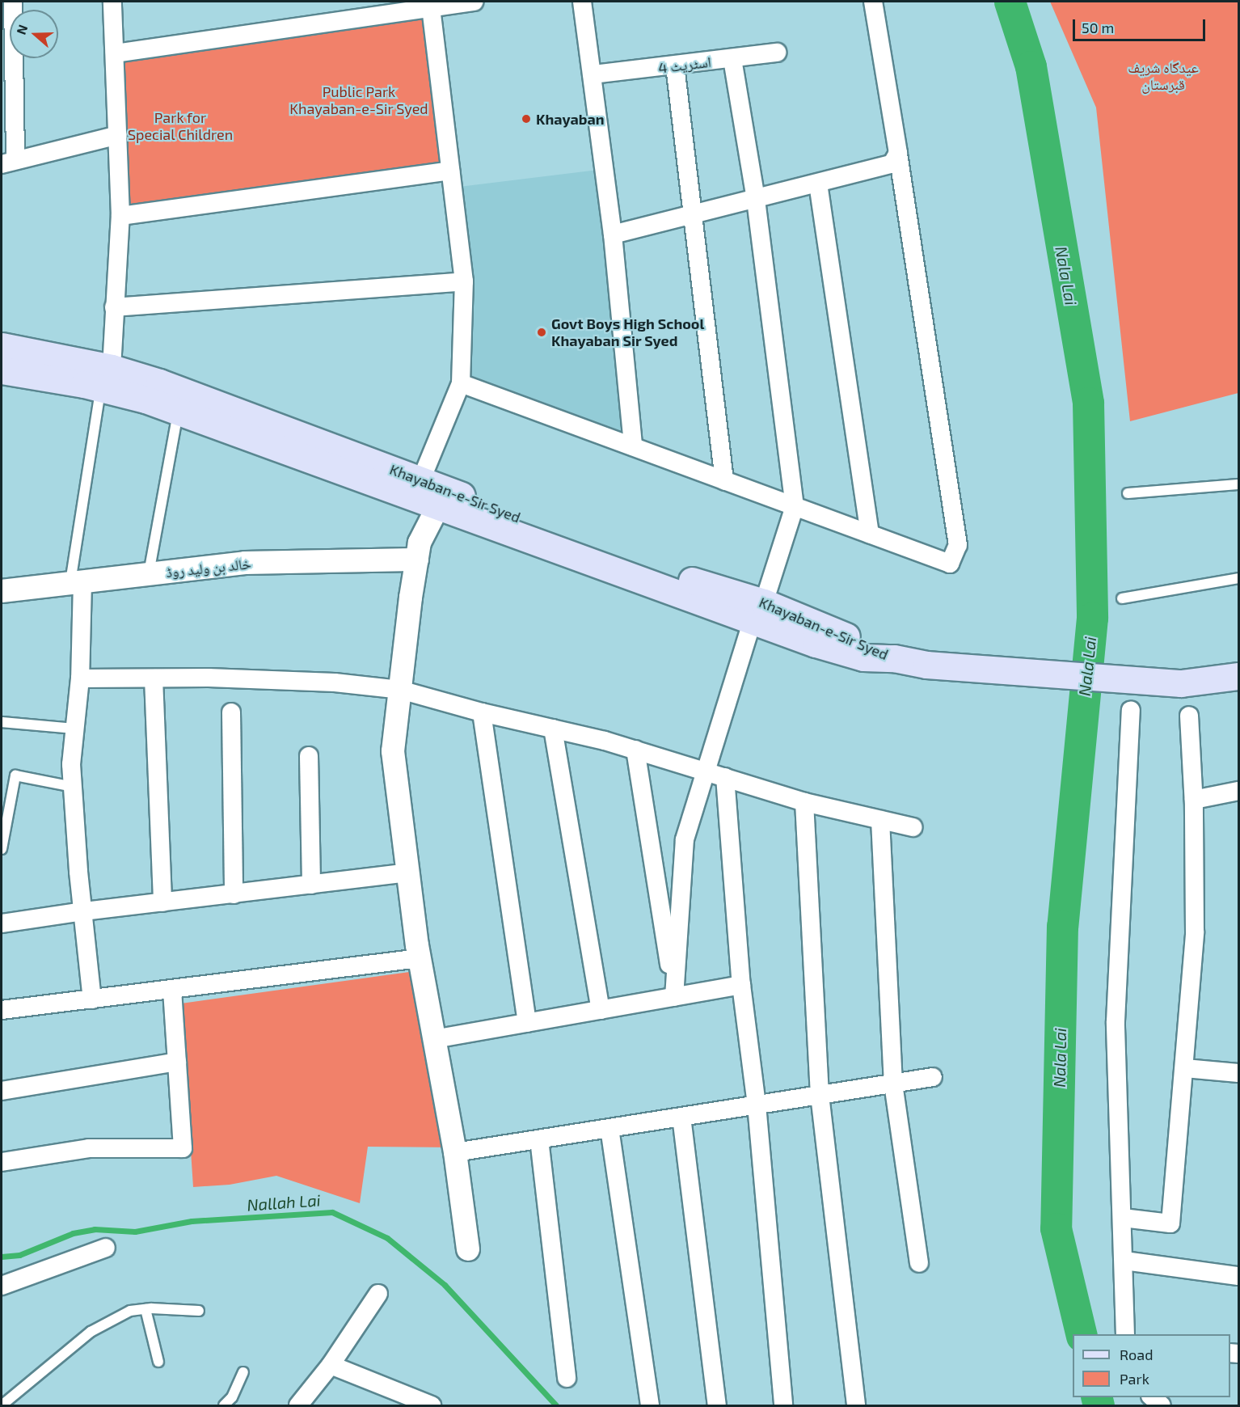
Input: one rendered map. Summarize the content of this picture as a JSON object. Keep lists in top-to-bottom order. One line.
{"streets":{"main road":["Khayaban-e-Sir Syed"],"street":["اسٹریٹ 4","خالد بن ولید روڈ"]},"water":["Nala Lai","Nallah Lai"],"parks":["عیدگاہ شریف قبرستان","Public Park Khayaban-e-Sir Syed","Park for Special Children"],"places":["Khayaban","Govt Boys High School Khayaban Sir Syed"],"legend":["Road","Park"],"scale_bar":"50 m","north":"left"}
